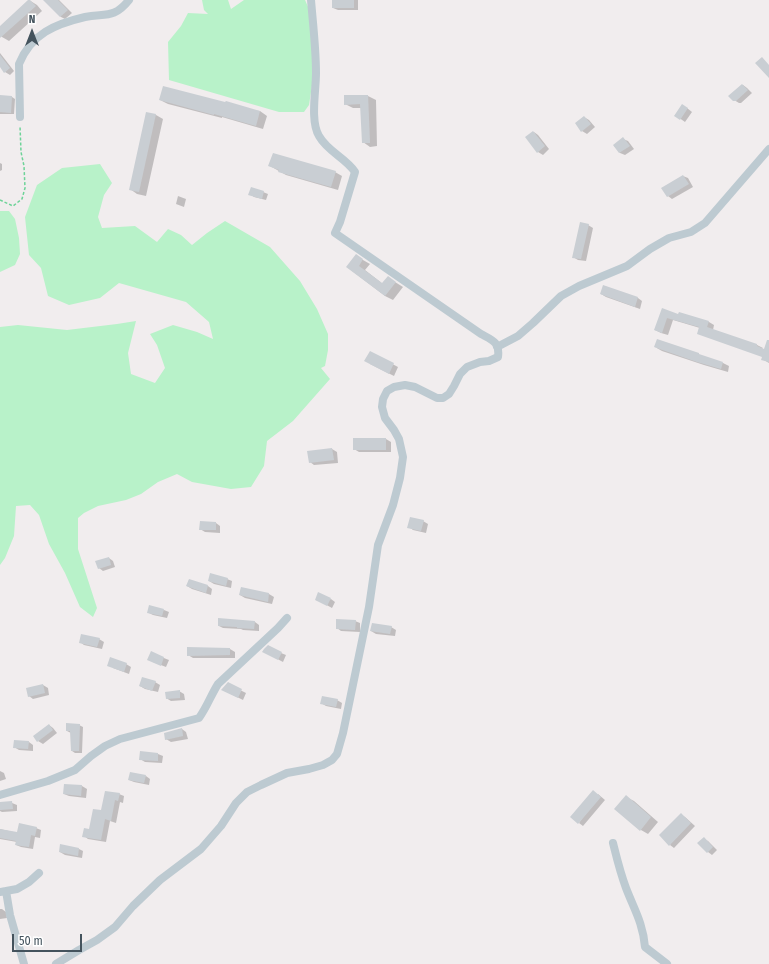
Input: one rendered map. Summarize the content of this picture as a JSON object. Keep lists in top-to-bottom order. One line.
{"scale_bar":"50 m","north":"top"}
